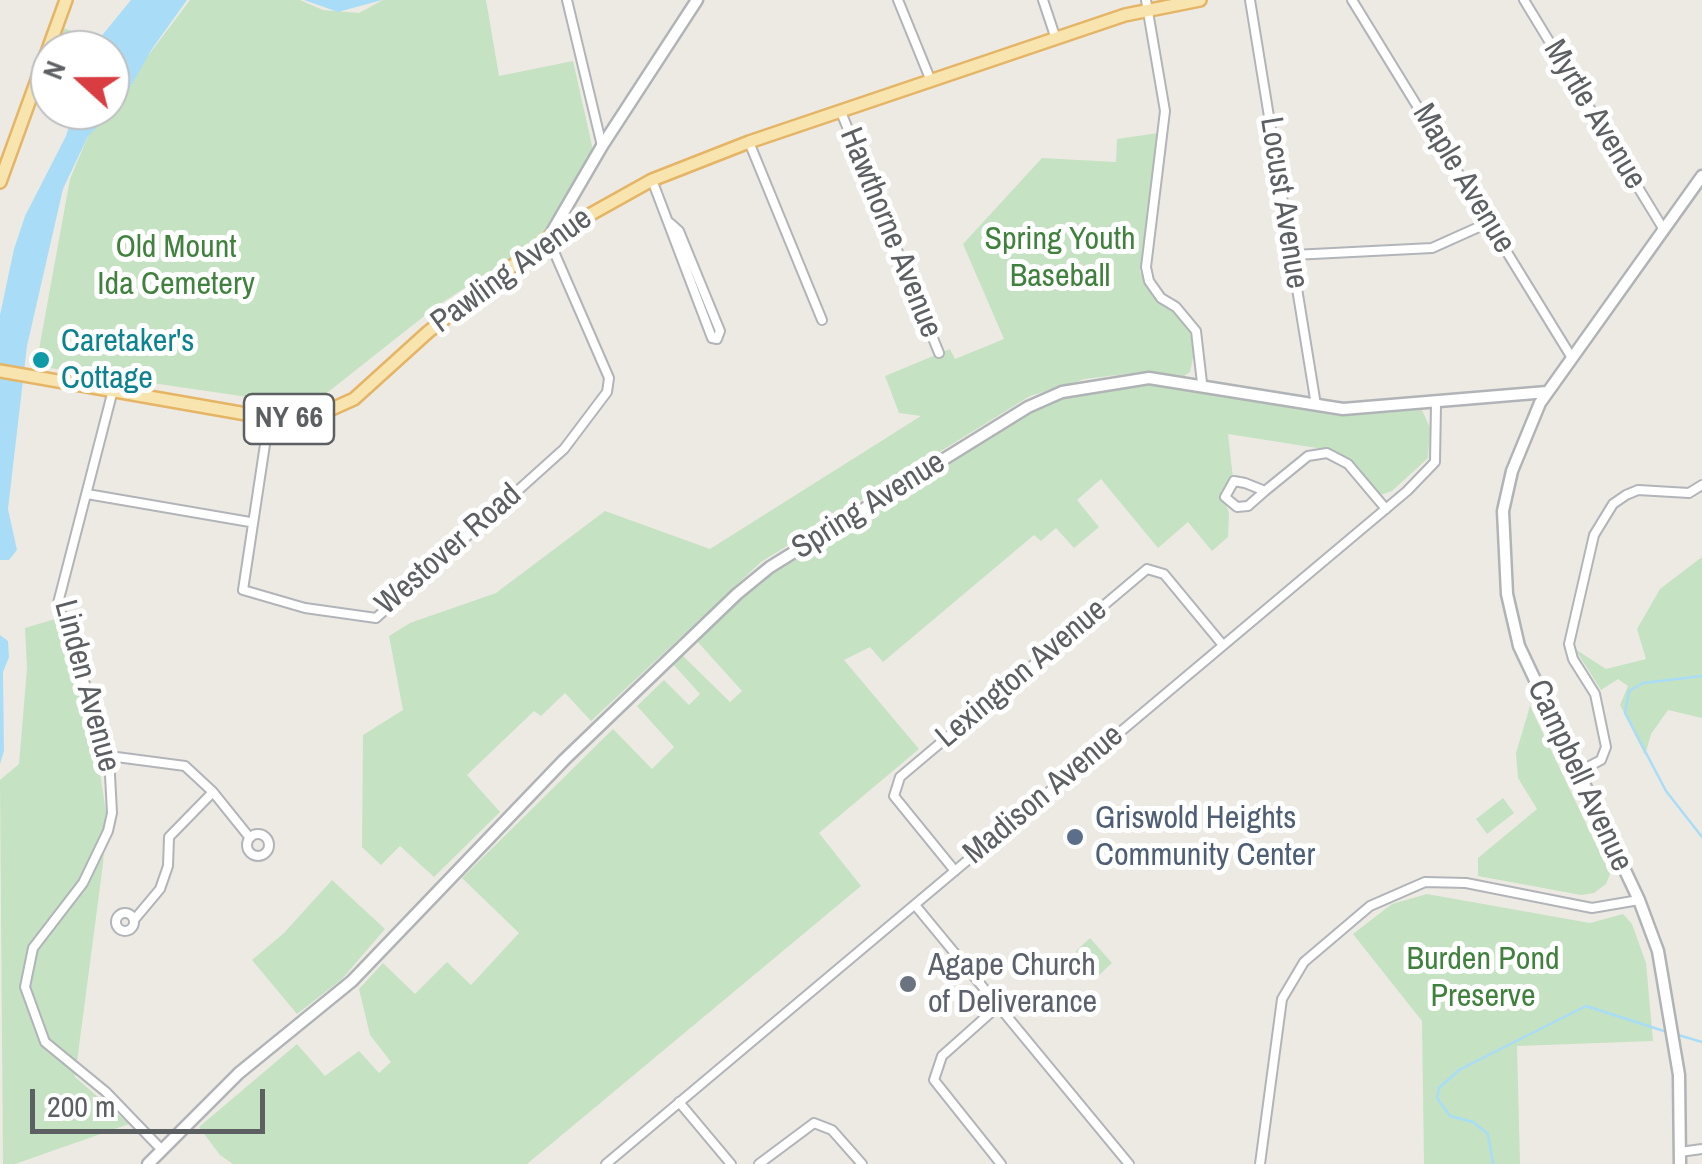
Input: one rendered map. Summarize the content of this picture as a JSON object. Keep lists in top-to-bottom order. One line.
{"streets":{"main road":["Pawling Avenue","NY 66"],"street":["Myrtle Avenue","Maple Avenue","Locust Avenue","Hawthorne Avenue","Spring Avenue","Westover Road","Lexington Avenue","Linden Avenue","Campbell Avenue","Madison Avenue"]},"crossings":[["Locust Avenue","Spring Avenue"],["Hawthorne Avenue","Pawling Avenue"],["Pawling Avenue","Westover Road"],["Pawling Avenue","Linden Avenue"],["Spring Avenue","Linden Avenue"],["Spring Avenue","Campbell Avenue"],["Spring Avenue","Madison Avenue"],["Lexington Avenue","Madison Avenue"]],"parks":["Spring Youth Baseball","Old Mount Ida Cemetery","Burden Pond Preserve"],"places":["Caretaker's Cottage","Griswold Heights Community Center","Agape Church of Deliverance"],"scale_bar":"200 m","north":"left"}
